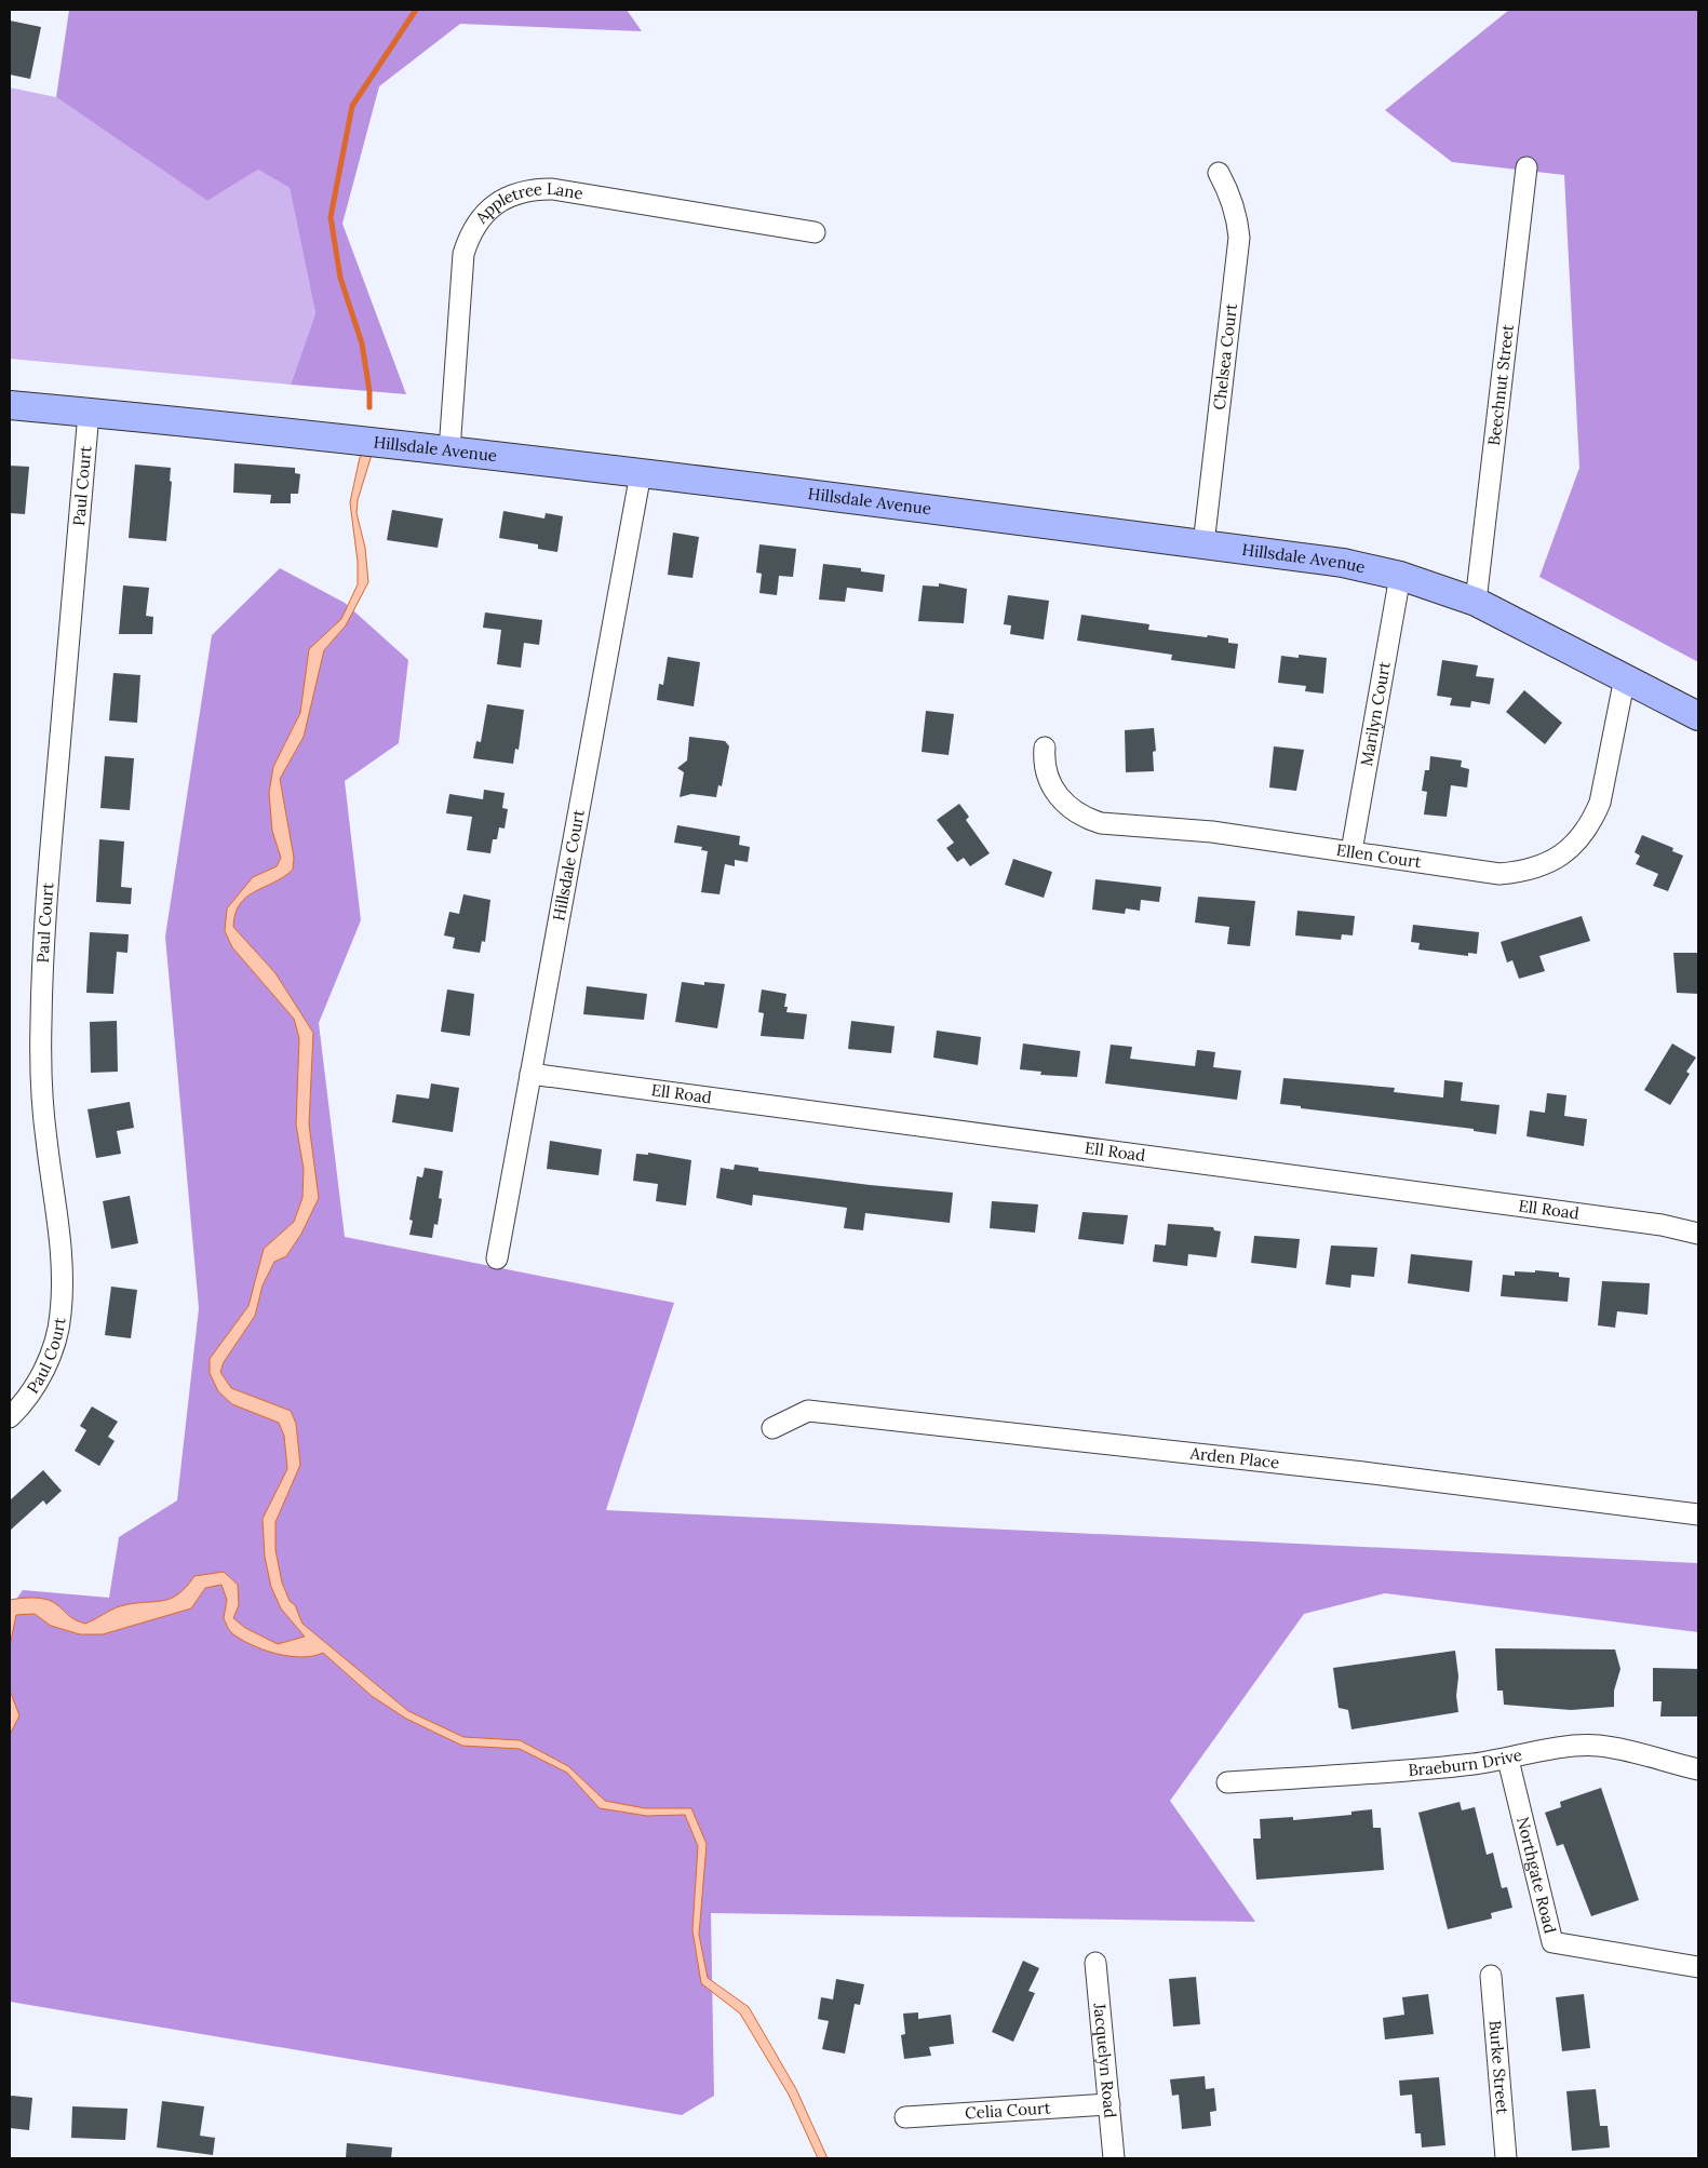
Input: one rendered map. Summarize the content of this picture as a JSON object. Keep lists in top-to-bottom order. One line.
{"streets":{"street":["Appletree Lane","Chelsea Court","Beechnut Street","Hillsdale Avenue","Paul Court","Marilyn Court","Ellen Court","Hillsdale Court","Ell Road","Arden Place","Braeburn Drive","Northgate Road","Jacquelyn Road","Burke Street","Celia Court"]},"crossings":[["Appletree Lane","Hillsdale Avenue"],["Chelsea Court","Hillsdale Avenue"],["Beechnut Street","Hillsdale Avenue"],["Hillsdale Avenue","Paul Court"],["Hillsdale Avenue","Marilyn Court"],["Hillsdale Avenue","Ellen Court"],["Hillsdale Avenue","Hillsdale Court"],["Marilyn Court","Ellen Court"],["Hillsdale Court","Ell Road"],["Braeburn Drive","Northgate Road"],["Jacquelyn Road","Celia Court"]]}
